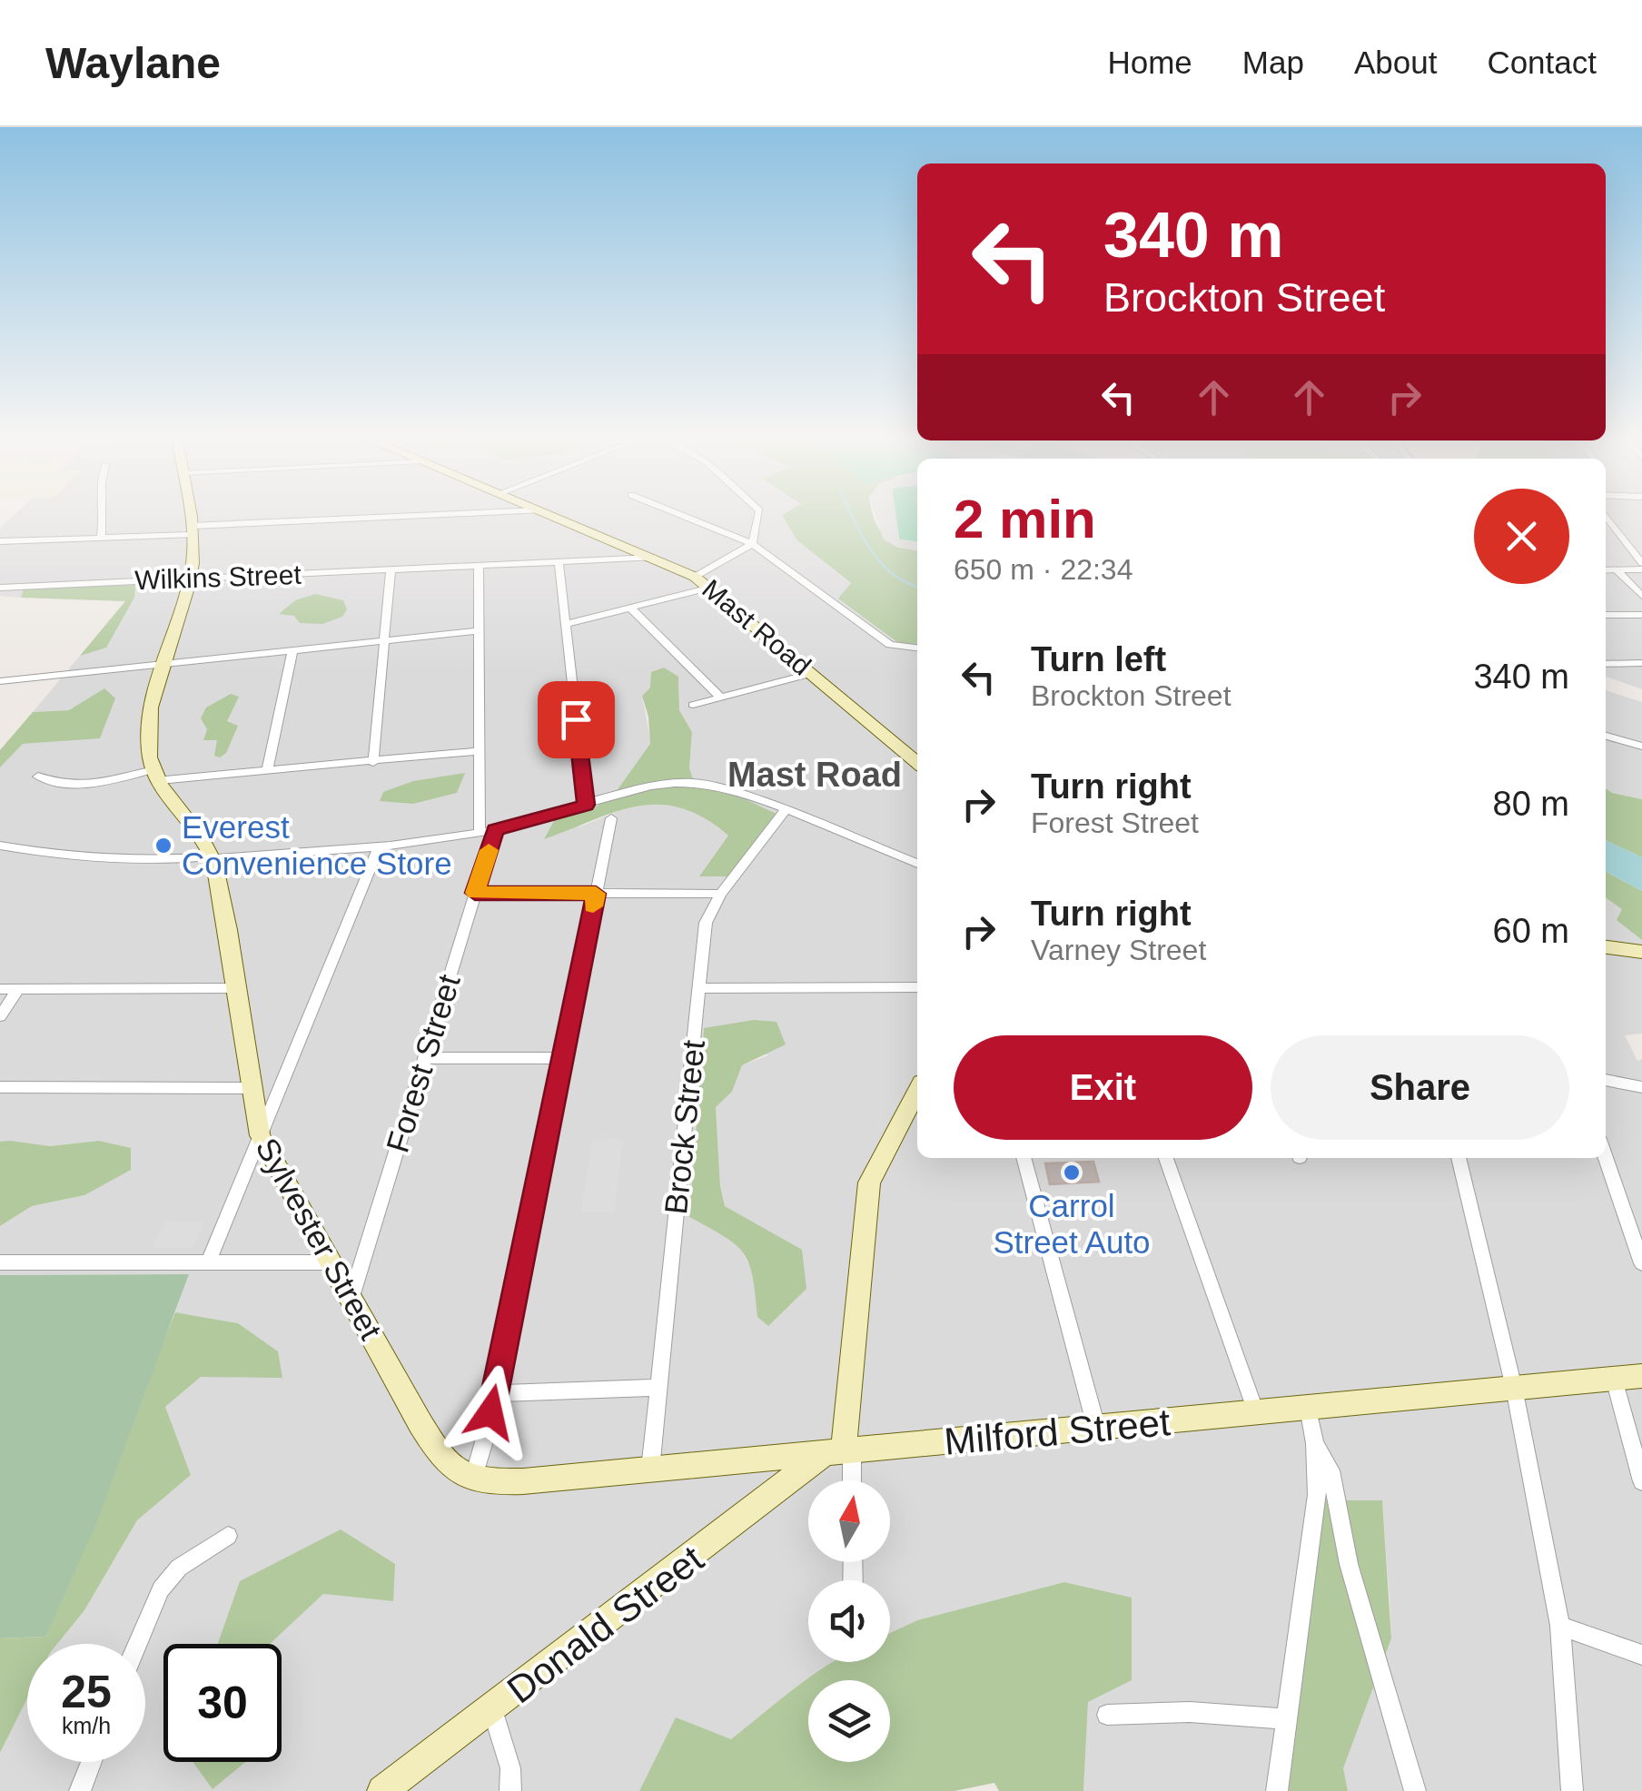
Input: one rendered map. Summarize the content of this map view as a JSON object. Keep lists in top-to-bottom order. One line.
{"streets":{"street":["Wilkins Street","Mast Road","Forest Street","Brock Street","Sylvester Street","Milford Street","Donald Street"]},"crossings":[["Wilkins Street","Mast Road"],["Forest Street","Sylvester Street"],["Brock Street","Milford Street"],["Sylvester Street","Milford Street"],["Milford Street","Donald Street"]],"districts":["Mast Road"],"places":["Everest Convenience Store","Carrol Street Auto"],"north":"top","page":{"header":"Waylane","nav":["Home","Map","About","Contact"],"turn":["340 m","Brockton Street"],"heading":["2 min","650 m · 22:34"],"list":[{"name":"Turn left","note":"Brockton Street","value":"340 m"},{"name":"Turn right","note":"Forest Street","value":"80 m"},{"name":"Turn right","note":"Varney Street","value":"60 m"}],"buttons":["Exit","Share"],"speed":"25 km/h","limit":"30"}}
